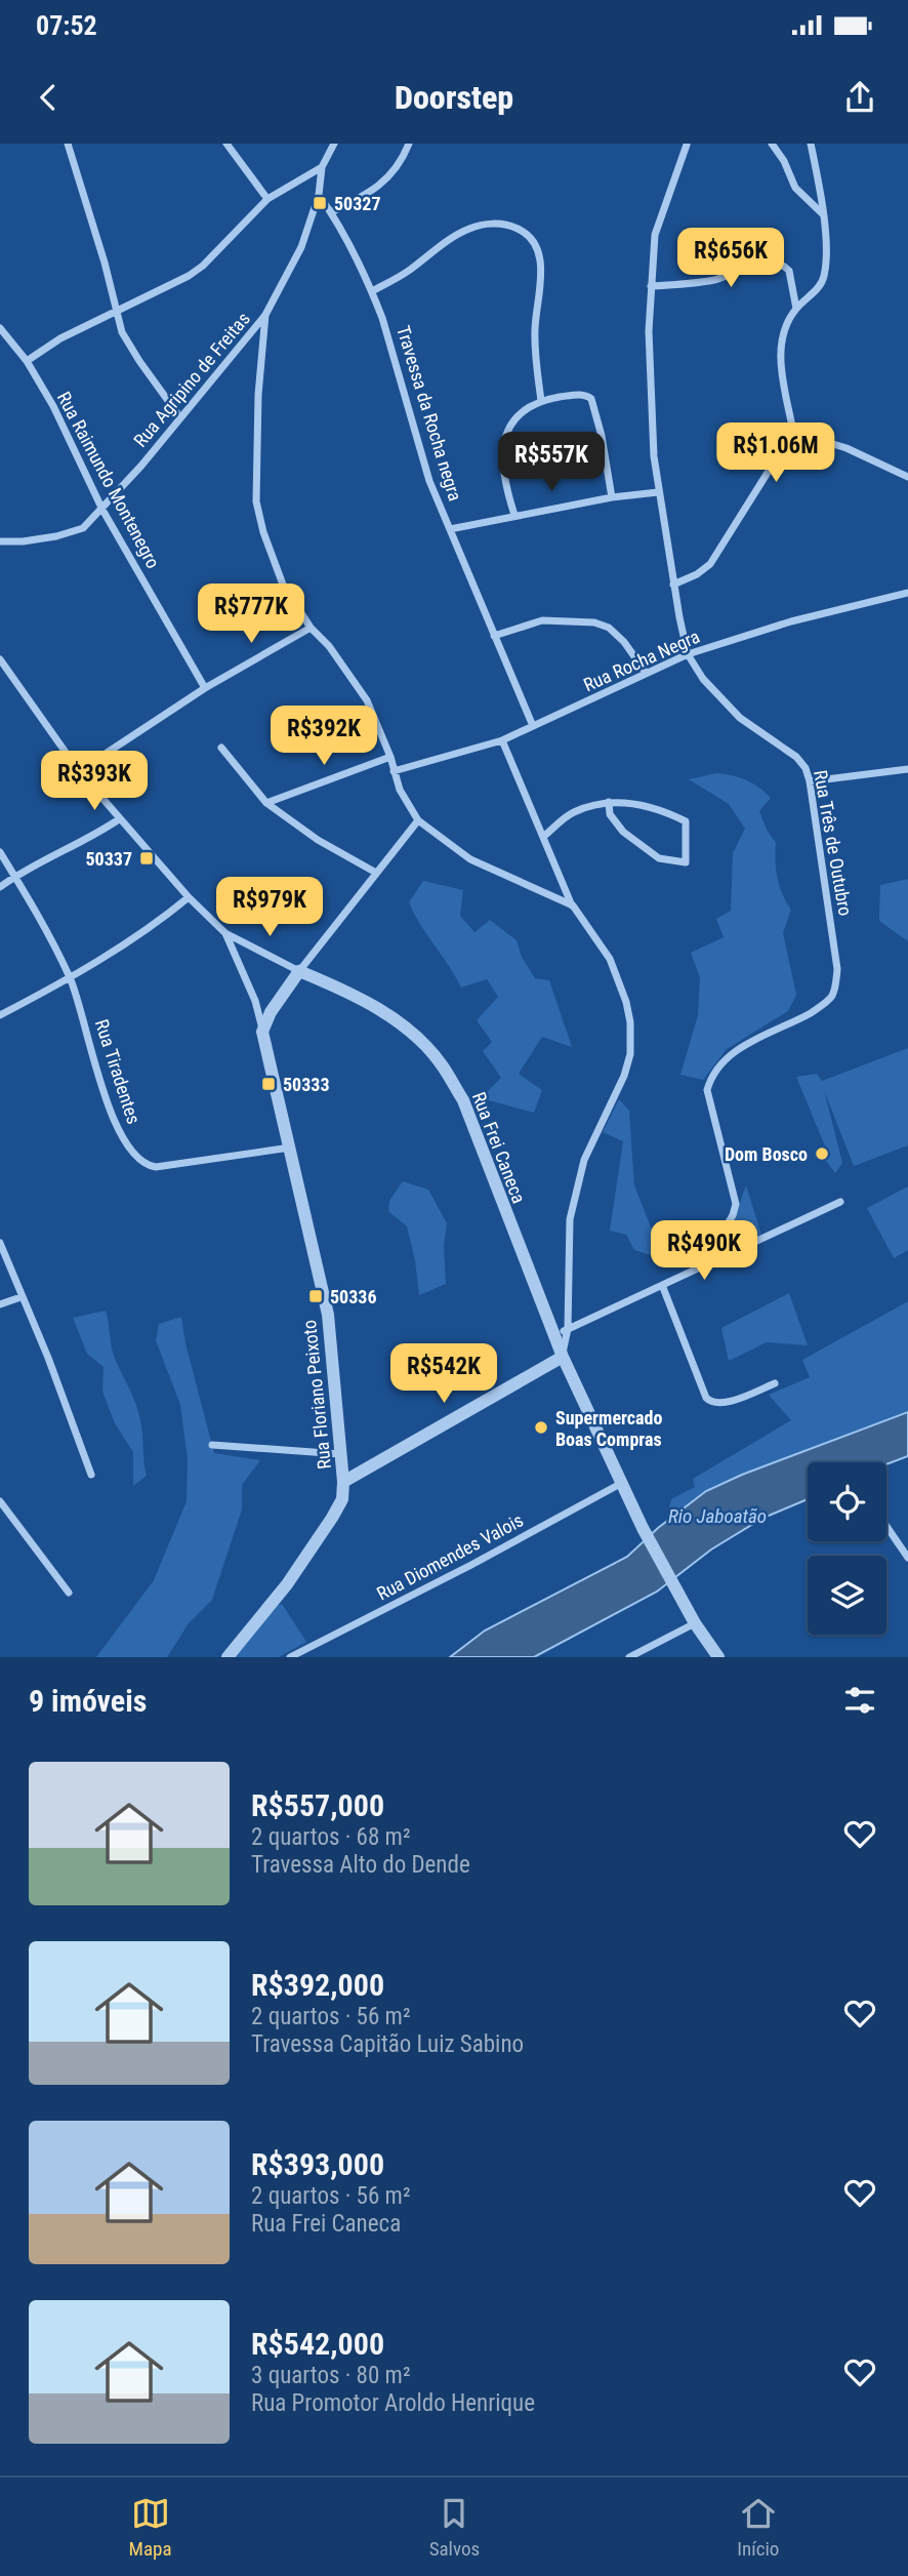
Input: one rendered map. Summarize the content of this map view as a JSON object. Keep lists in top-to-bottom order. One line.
{"streets":{"street":["Rua Agripino de Freitas","Travessa da Rocha negra","Rua Raimundo Montenegro","Rua Rocha Negra","Rua Três de Outubro","Rua Tiradentes","Rua Frei Caneca","Rua Floriano Peixoto","Rua Diomendes Valois"]},"crossings":[["Rua Agripino de Freitas","Travessa da Rocha negra"],["Rua Agripino de Freitas","Rua Raimundo Montenegro"],["Rua Agripino de Freitas","Rua Rocha Negra"],["Travessa da Rocha negra","Rua Rocha Negra"],["Rua Rocha Negra","Rua Três de Outubro"],["Rua Tiradentes","Rua Floriano Peixoto"],["Rua Frei Caneca","Rua Floriano Peixoto"],["Rua Frei Caneca","Rua Diomendes Valois"]],"water":["Rio Jaboatão"],"places":{"transit":["50327","50337","50333","50336"],"other":["Dom Bosco","Supermercado Boas Compras"]},"page":{"status":"07:52","header":"Doorstep","price":["R$656K","R$1.06M","R$557K","R$777K","R$392K","R$393K","R$979K","R$490K","R$542K"],"heading":"9 imóveis","list":[{"name":"R$557,000","note":"2 quartos · 68 m² · Travessa Alto do Dende"},{"name":"R$392,000","note":"2 quartos · 56 m² · Travessa Capitão Luiz Sabino"},{"name":"R$393,000","note":"2 quartos · 56 m² · Rua Frei Caneca"},{"name":"R$542,000","note":"3 quartos · 80 m² · Rua Promotor Aroldo Henrique"}],"tabs":["Mapa","Salvos","Início"]}}
